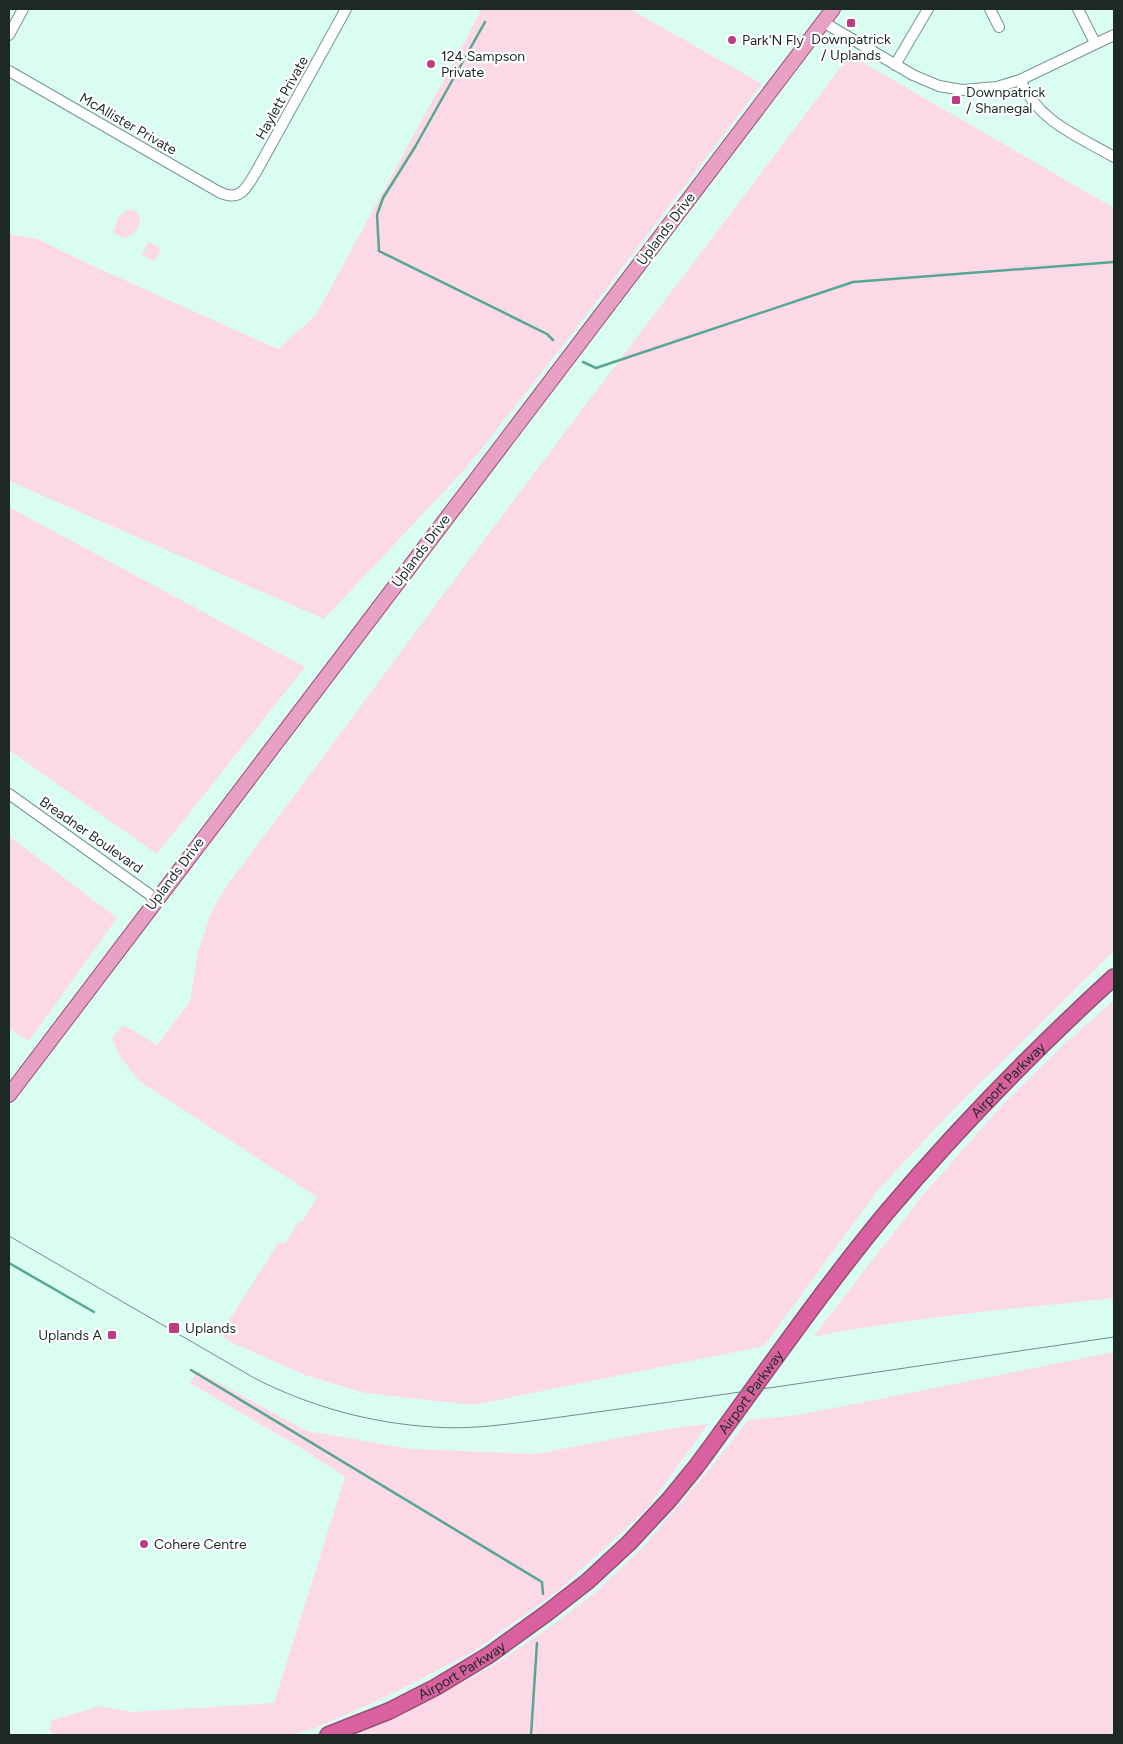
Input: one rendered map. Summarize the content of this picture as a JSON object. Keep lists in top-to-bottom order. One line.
{"streets":{"highway":["Airport Parkway"],"main road":["Uplands Drive"],"street":["Haylett Private","McAllister Private","Breadner Boulevard"]},"crossings":[["Haylett Private","McAllister Private"],["Uplands Drive","Breadner Boulevard"]],"places":{"transit":["Downpatrick / Uplands","Downpatrick / Shanegal","Uplands","Uplands A"],"other":["Park'N Fly","124 Sampson Private","Cohere Centre"]}}
